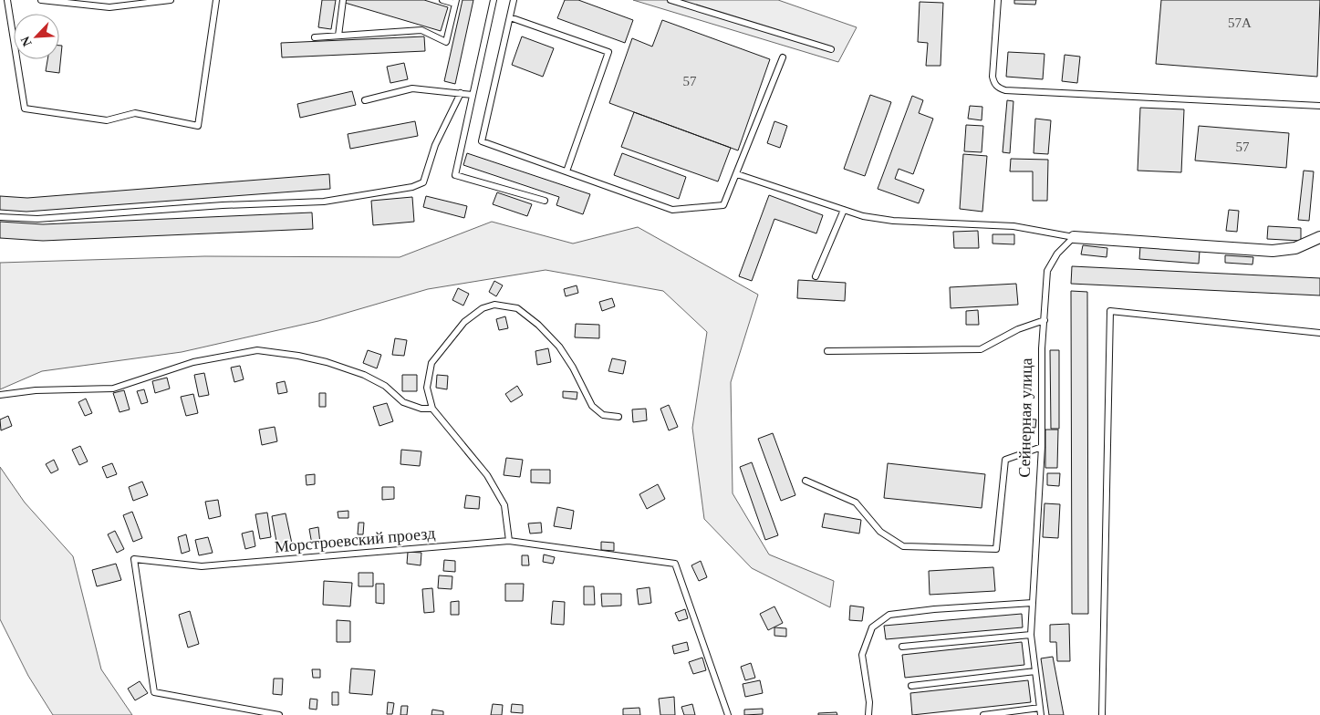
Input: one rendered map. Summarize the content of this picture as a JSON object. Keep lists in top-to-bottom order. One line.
{"streets":{"lane":["Сейнерная улица","Морстроевский проезд"]},"house_numbers":["57А","57","57"],"north":"bottom left"}
